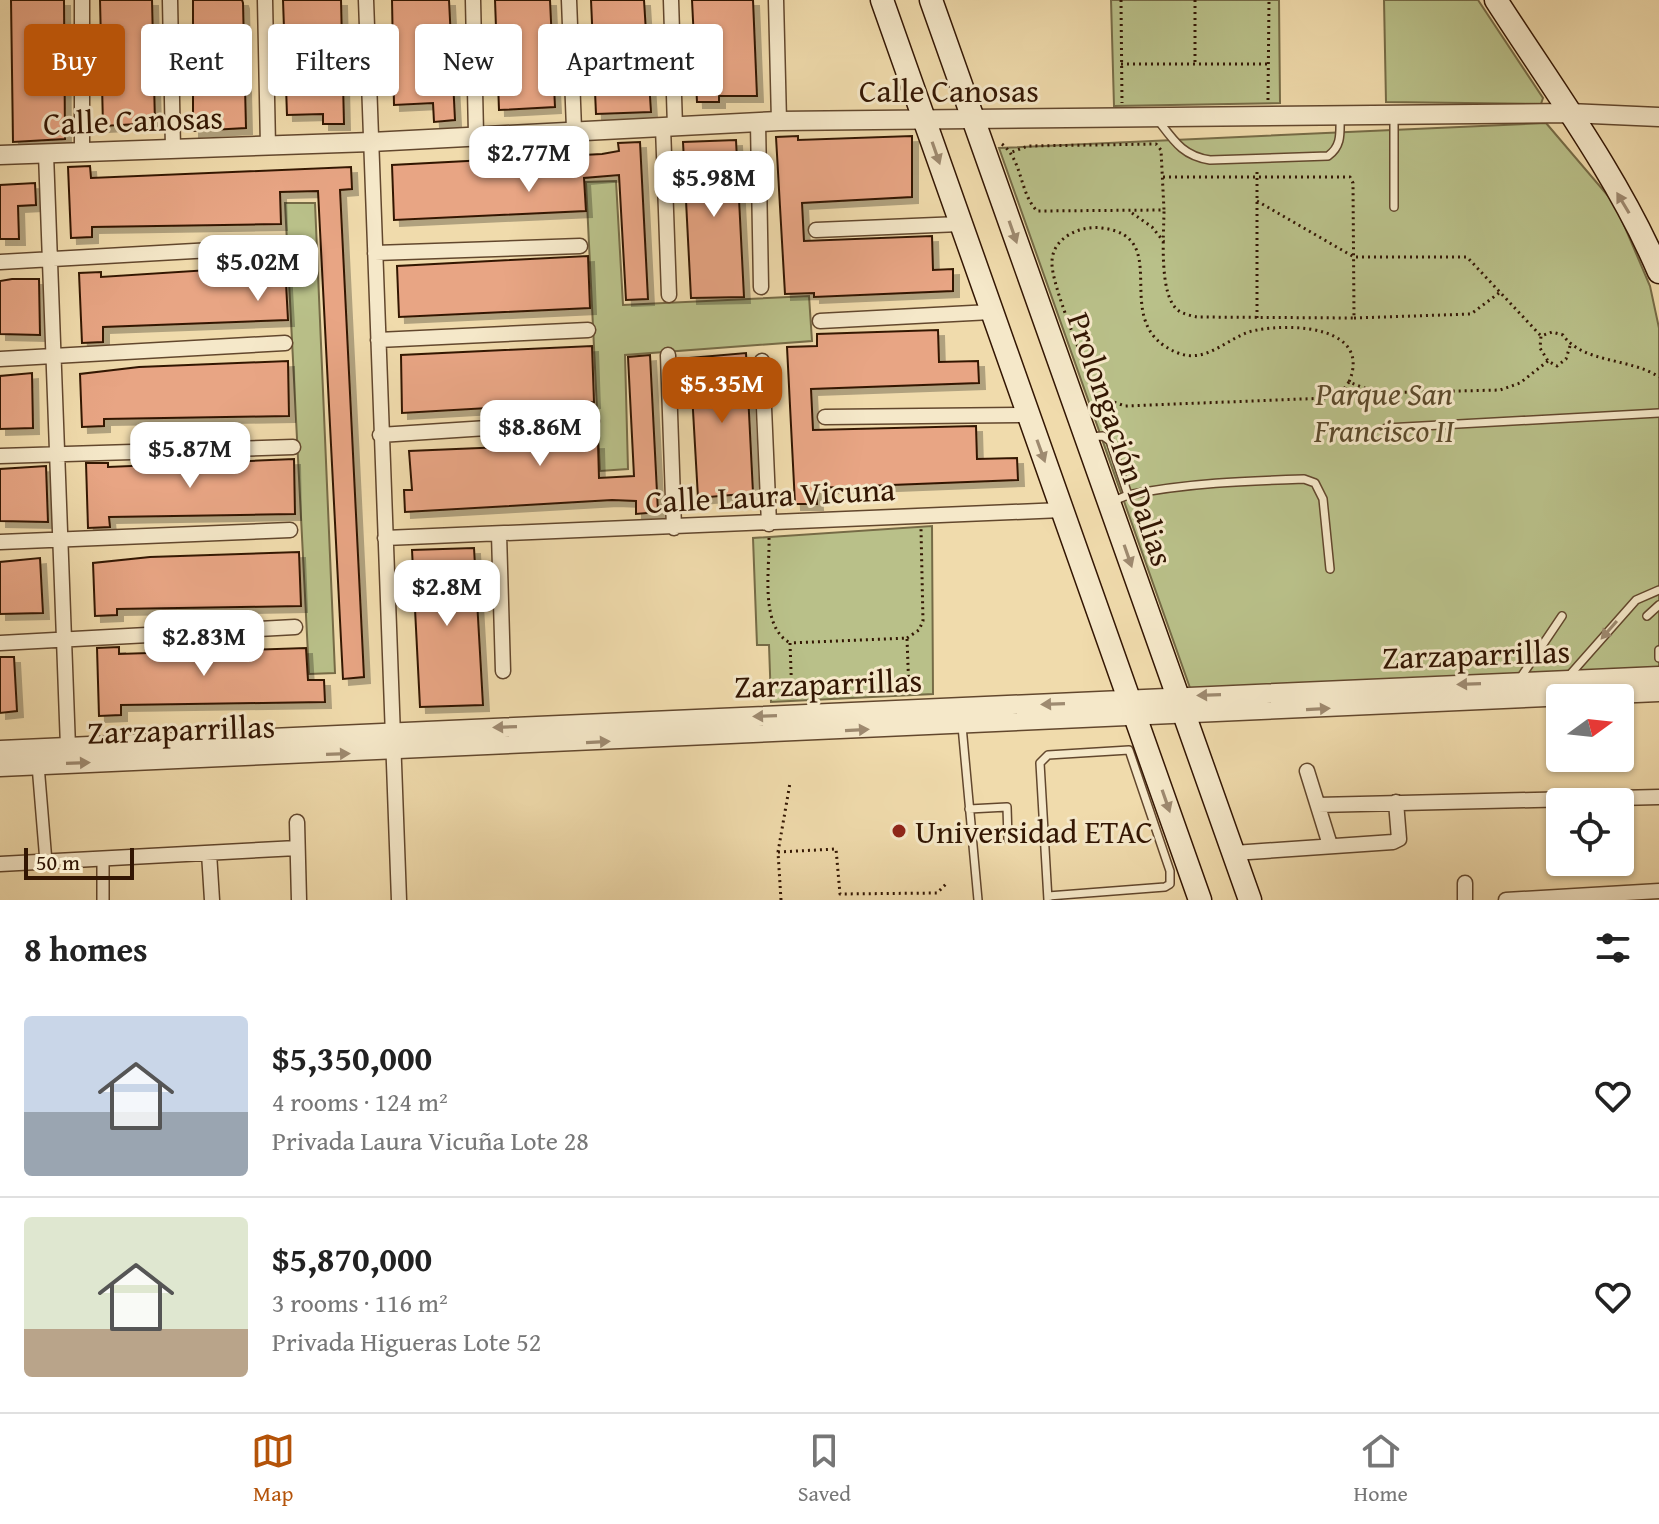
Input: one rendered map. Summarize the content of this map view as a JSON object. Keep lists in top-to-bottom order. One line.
{"streets":{"main road":["Prolongación Dalias"],"street":["Calle Canosas","Calle Laura Vicuna","Zarzaparrillas"]},"crossings":[["Calle Canosas","Prolongación Dalias"],["Prolongación Dalias","Zarzaparrillas"]],"parks":["Parque San Francisco II"],"places":["Universidad ETAC"],"scale_bar":"50 m","north":"right","page":{"chip":["Buy","Rent","Filters","New","Apartment"],"price":["$2.77M","$5.98M","$5.02M","$5.35M","$8.86M","$5.87M","$2.8M","$2.83M"],"scale":"50 m","heading":"8 homes","list":[{"name":"$5,350,000","note":"4 rooms · 124 m² · Privada Laura Vicuña Lote 28"},{"name":"$5,870,000","note":"3 rooms · 116 m² · Privada Higueras Lote 52"}],"tabs":["Map","Saved","Home"]}}
